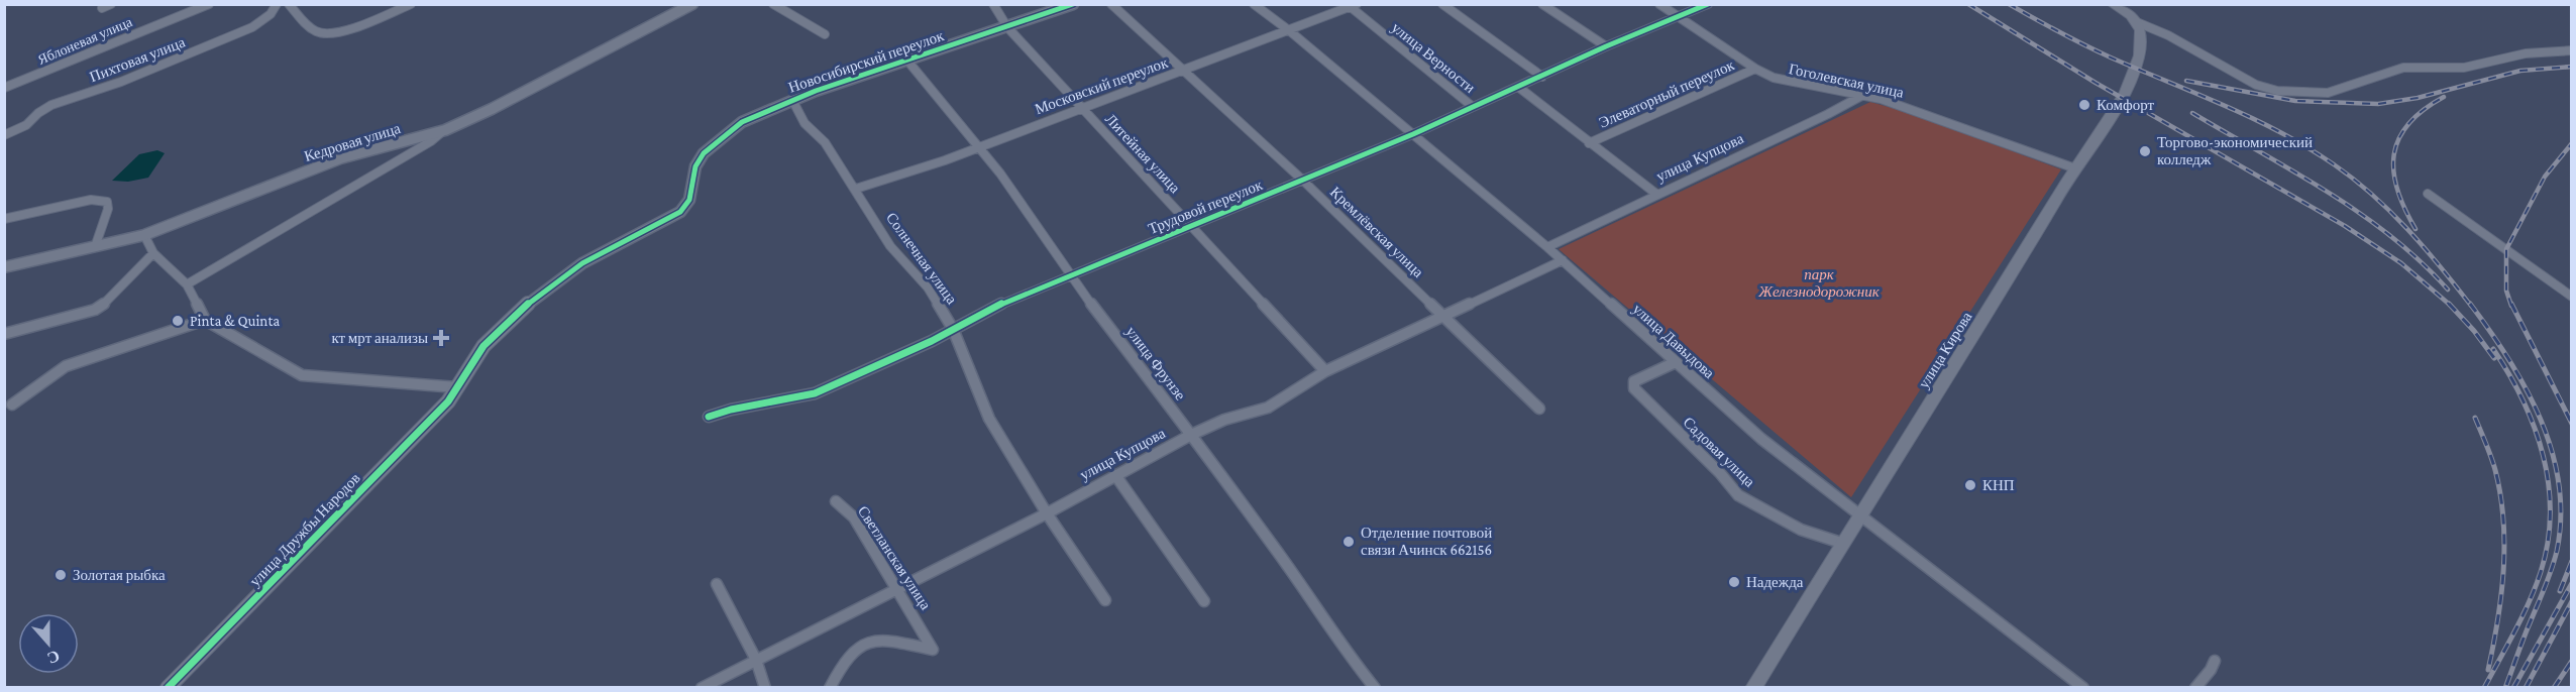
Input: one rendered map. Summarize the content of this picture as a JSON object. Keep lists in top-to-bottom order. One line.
{"streets":{"main road":["улица Кирова"],"street":["Яблоневая улица","улица Верности","Пихтовая улица","Новосибирский переулок","Гоголевская улица","Московский переулок","Элеваторный переулок","Кедровая улица","Литейная улица","улица Купцова","Трудовой переулок","Кремлёвская улица","Солнечная улица","улица Давыдова","улица Фрунзе","Садовая улица","улица Дружбы Народов","Светланская улица"]},"crossings":[["улица Верности","Московский переулок"],["улица Верности","Трудовой переулок"],["Новосибирский переулок","Литейная улица"],["Новосибирский переулок","Солнечная улица"],["Новосибирский переулок","улица Фрунзе"],["Новосибирский переулок","улица Дружбы Народов"],["Гоголевская улица","Элеваторный переулок"],["Гоголевская улица","улица Купцова"],["Гоголевская улица","Трудовой переулок"],["Гоголевская улица","улица Кирова"],["Московский переулок","Литейная улица"],["Московский переулок","Кремлёвская улица"],["Московский переулок","Солнечная улица"],["Московский переулок","улица Давыдова"],["Московский переулок","улица Фрунзе"],["Литейная улица","улица Купцова"],["Литейная улица","Трудовой переулок"],["улица Купцова","Кремлёвская улица"],["улица Купцова","Солнечная улица"],["улица Купцова","улица Давыдова"],["улица Купцова","улица Фрунзе"],["улица Купцова","Светланская улица"],["Трудовой переулок","Кремлёвская улица"],["Трудовой переулок","Солнечная улица"],["Трудовой переулок","улица Давыдова"],["Трудовой переулок","улица Фрунзе"],["улица Давыдова","улица Кирова"],["улица Давыдова","Садовая улица"],["улица Кирова","Садовая улица"]],"parks":["парк Железнодорожник"],"places":{"other":["Комфорт","Торгово-экономический колледж","Pinta & Quinta","КНП","Отделение почтовой связи Ачинск 662156","Золотая рыбка","Надежда"],"health":["кт мрт анализы"]},"north":"bottom"}
